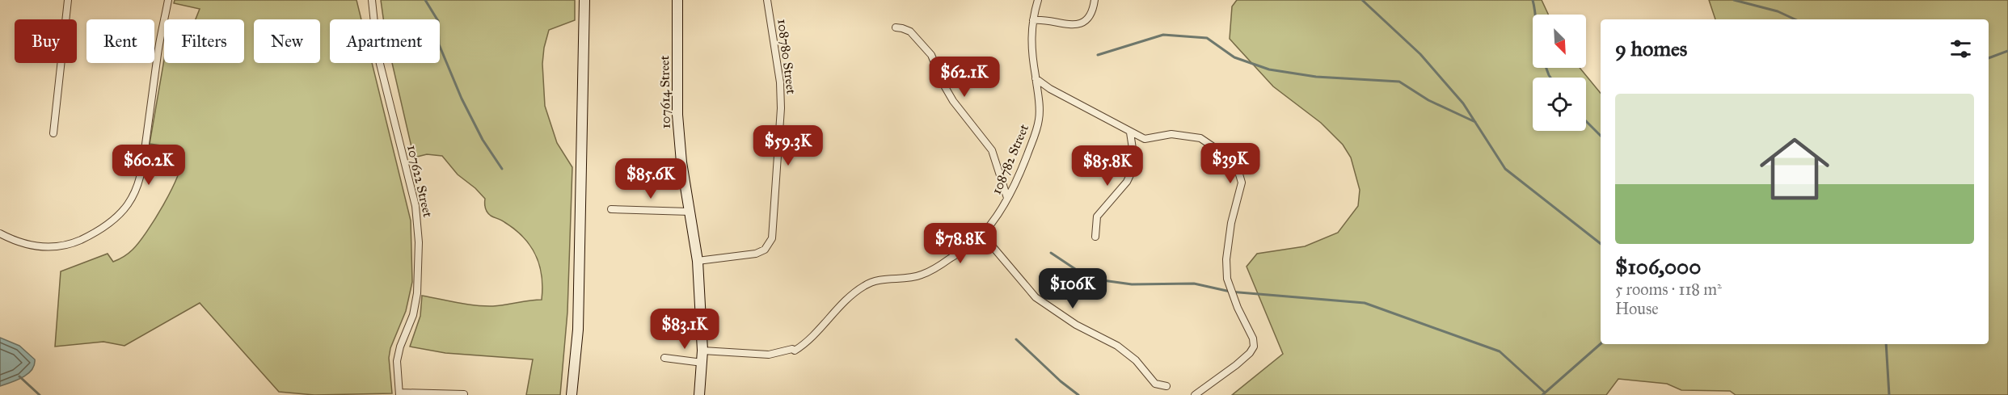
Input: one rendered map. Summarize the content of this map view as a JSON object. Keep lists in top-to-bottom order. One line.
{"streets":{"street":["108780 Street","107614 Street","108782 Street","107622 Street"]},"crossings":[["108780 Street","107614 Street"],["107614 Street","108782 Street"]],"north":"bottom right","page":{"chip":["Buy","Rent","Filters","New","Apartment"],"heading":"9 homes","price":["$62.1K","$59.3K","$39K","$60.2K","$85.8K","$85.6K","$78.8K","$106K","$83.1K"],"list":[{"name":"$106,000","note":"5 rooms · 118 m² · House"}]}}
